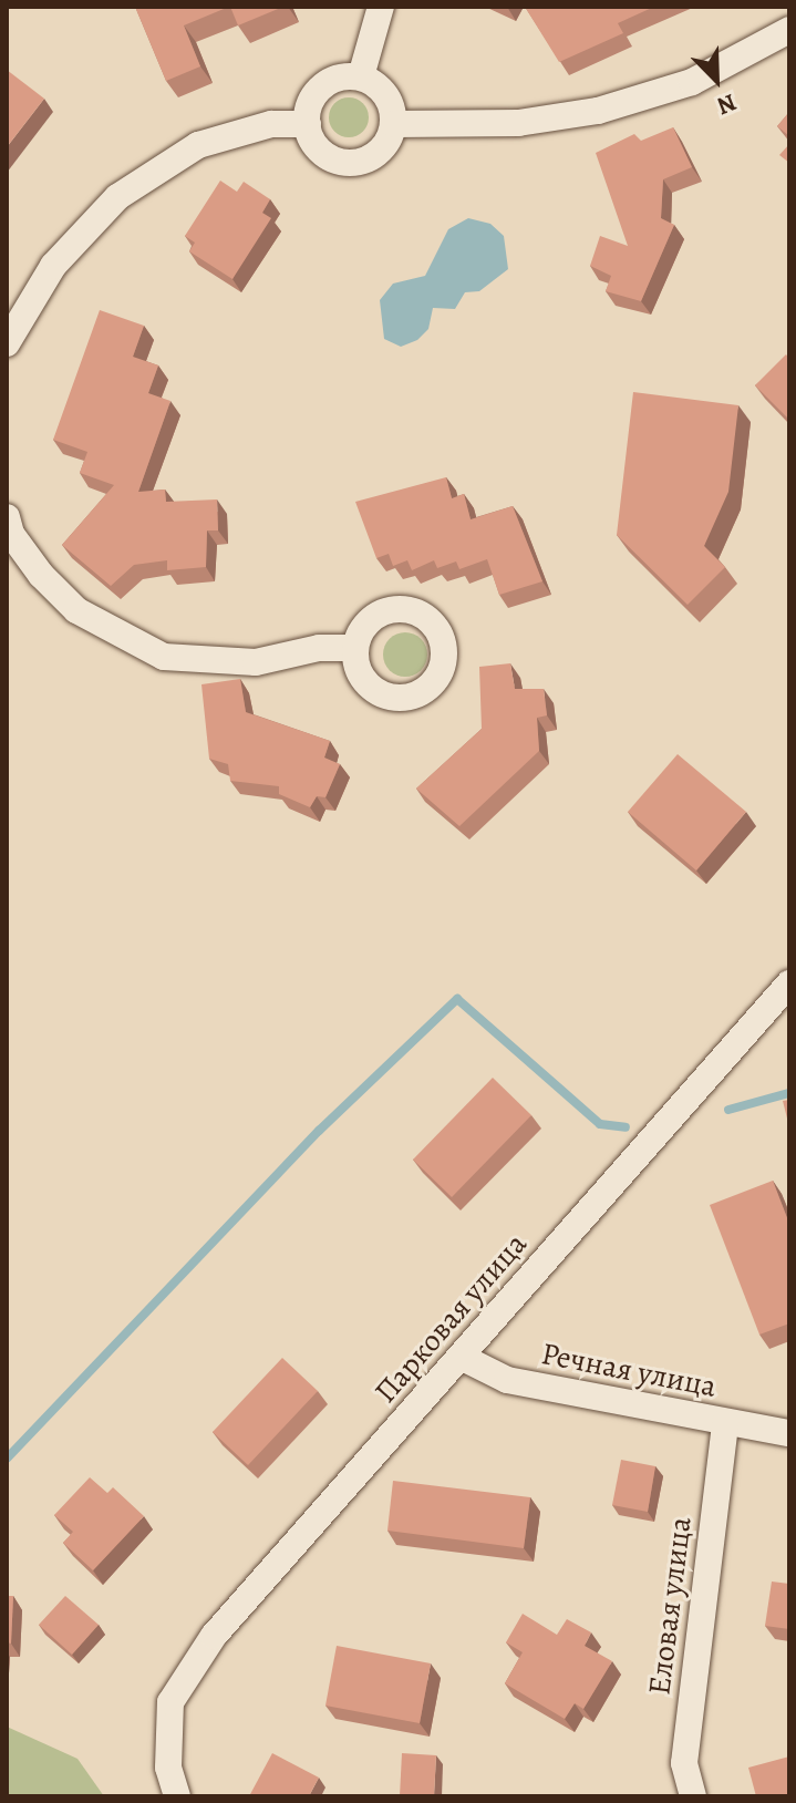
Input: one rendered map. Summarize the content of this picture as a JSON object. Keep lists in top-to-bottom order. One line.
{"streets":{"street":["Парковая улица","Речная улица","Еловая улица"]},"crossings":[["Парковая улица","Речная улица"],["Речная улица","Еловая улица"]],"north":"bottom right"}
